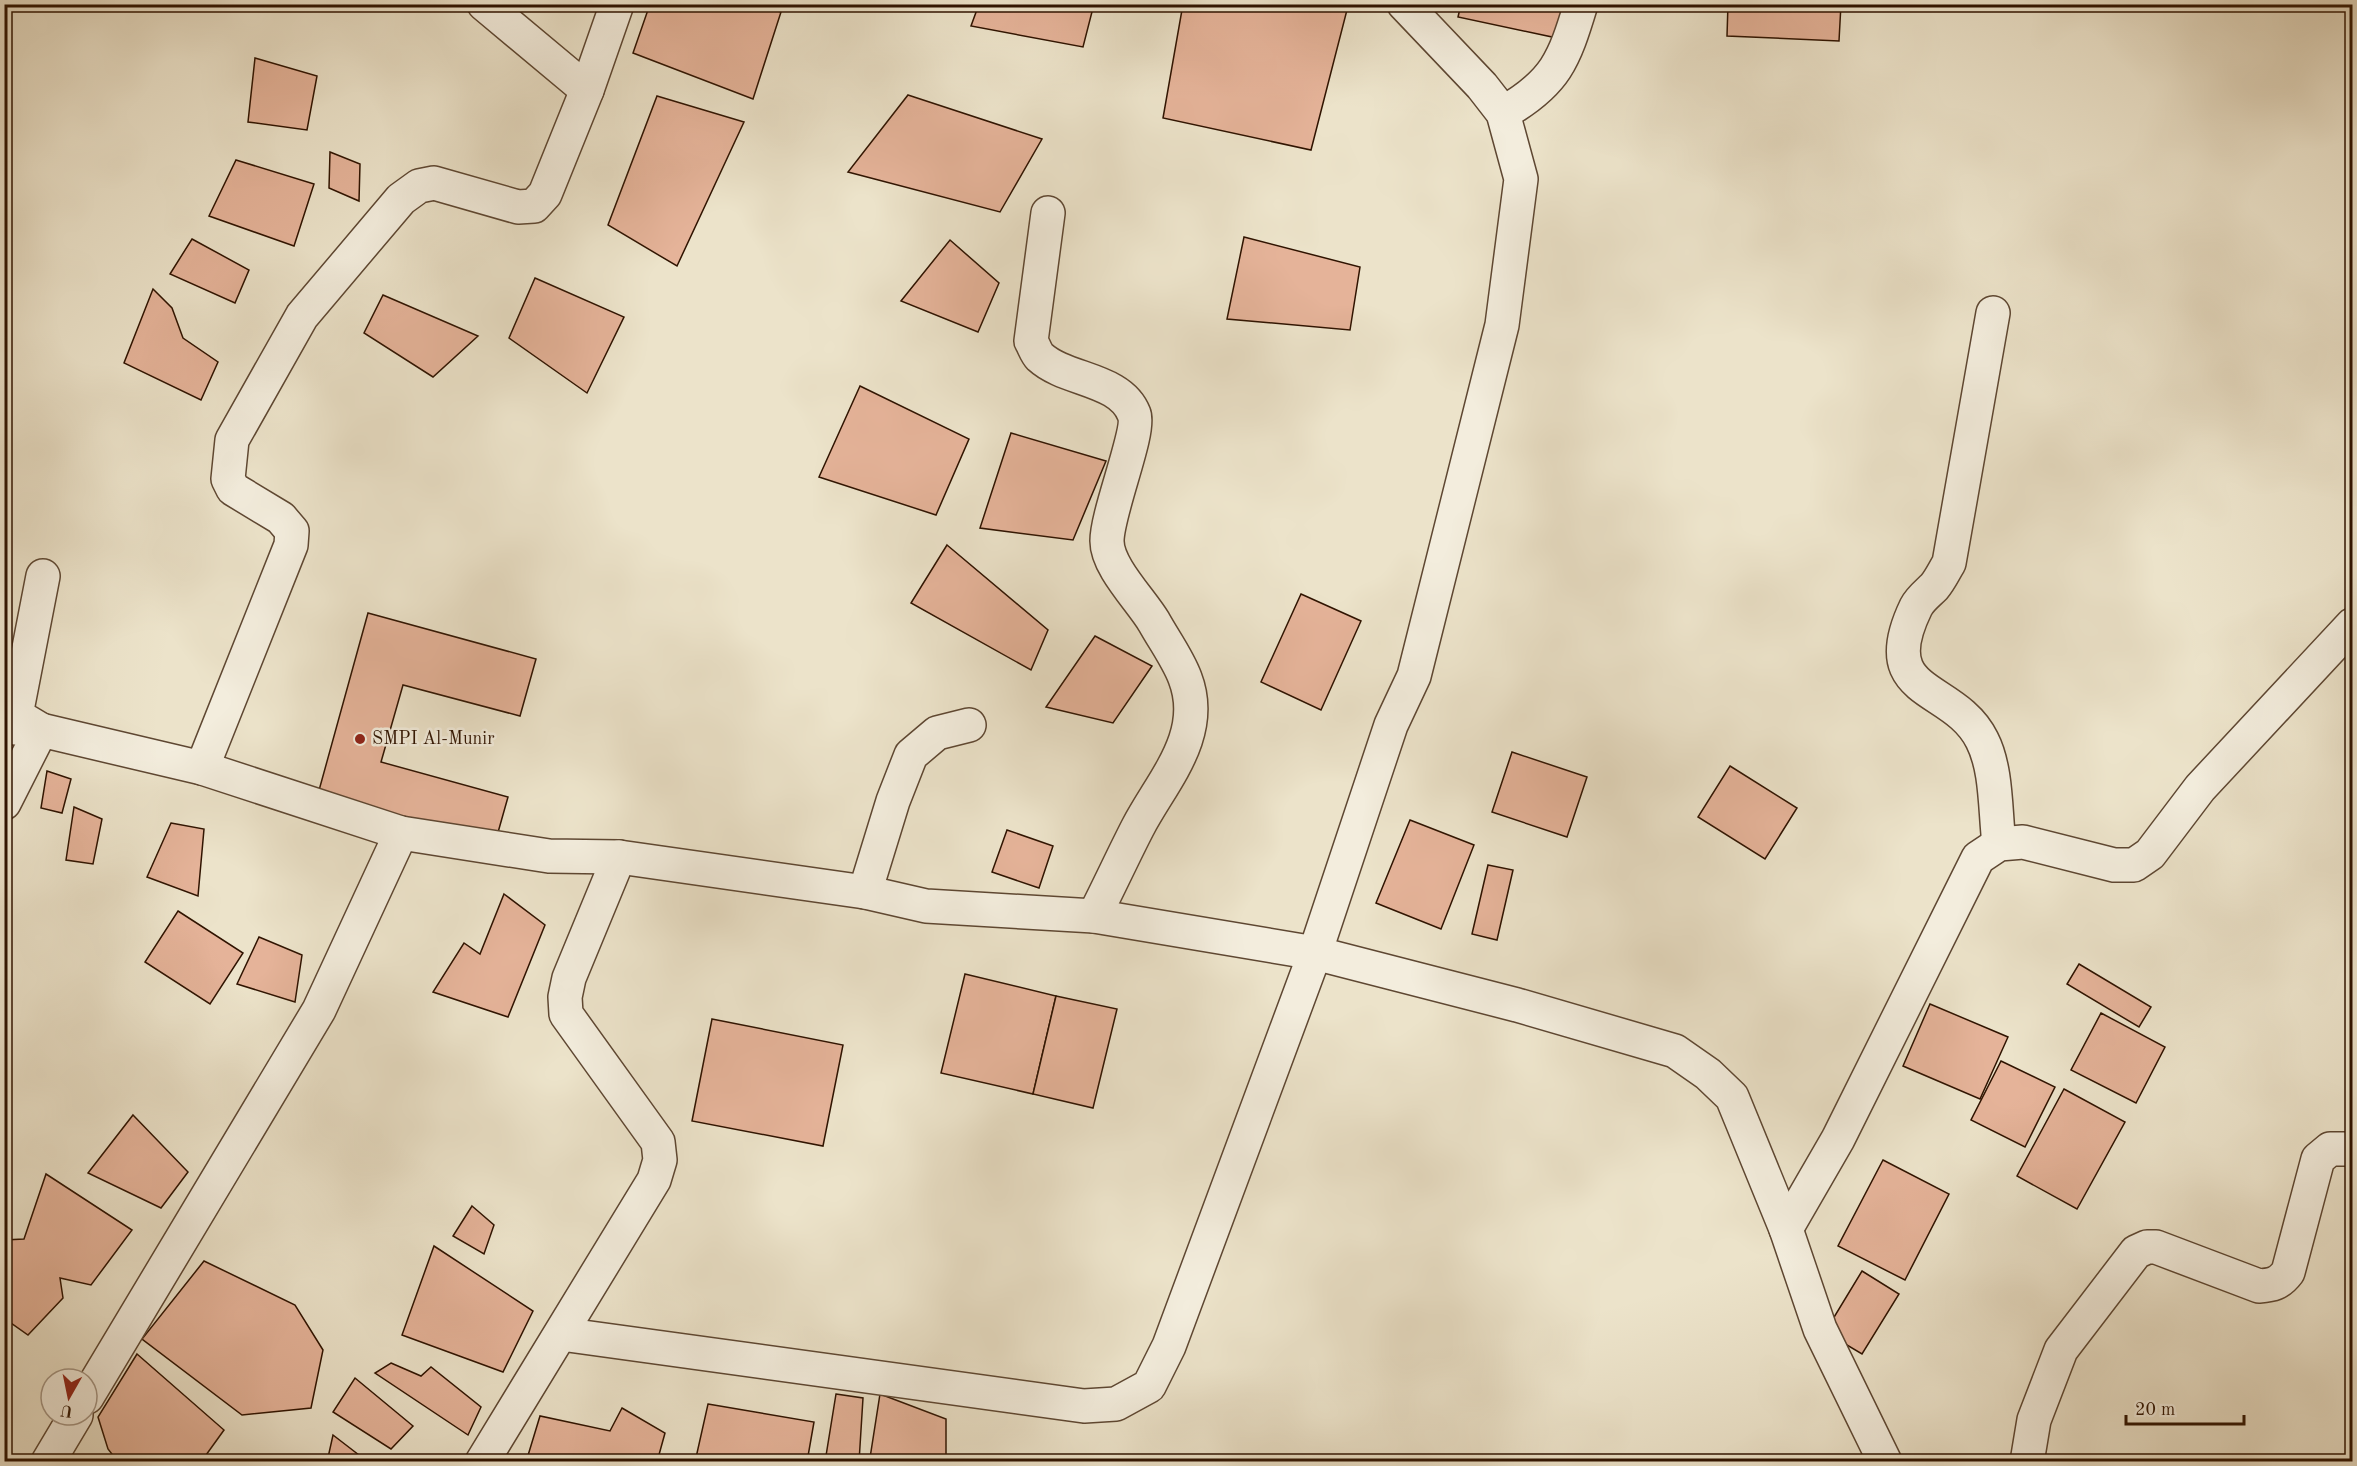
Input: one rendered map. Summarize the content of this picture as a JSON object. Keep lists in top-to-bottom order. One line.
{"places":["SMPI Al-Munir"],"scale_bar":"20 m","north":"bottom"}
